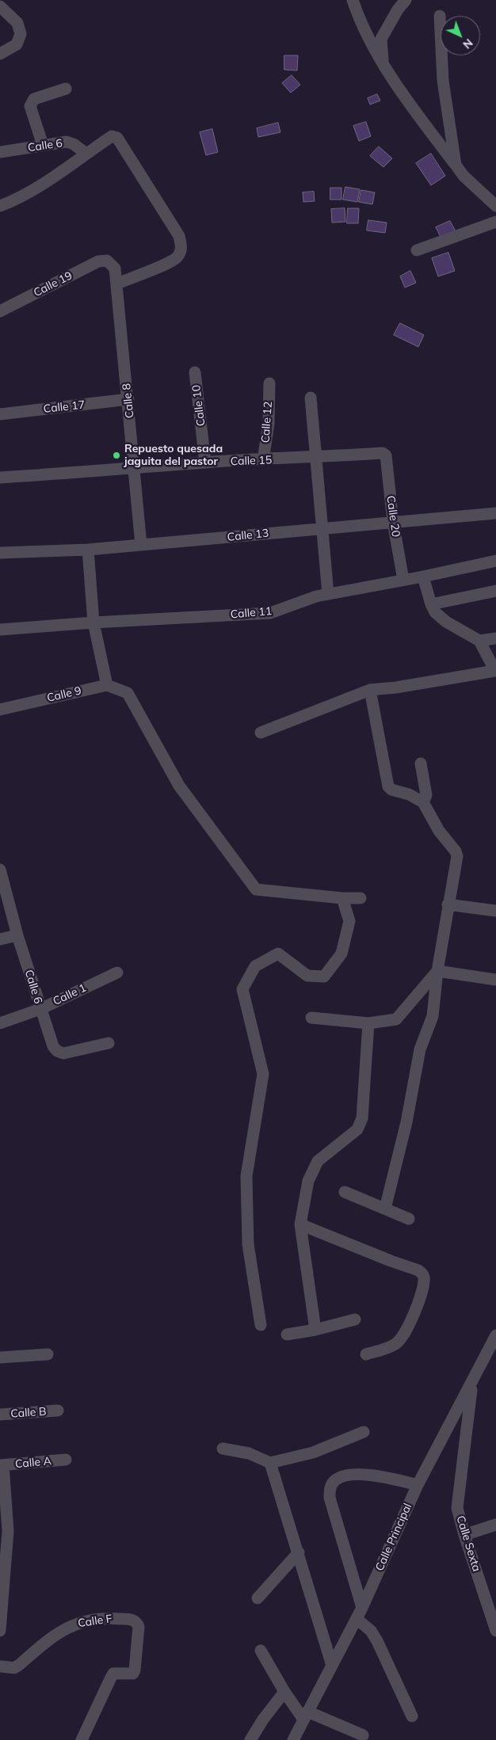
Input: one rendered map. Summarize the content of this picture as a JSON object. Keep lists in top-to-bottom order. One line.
{"streets":{"street":["Calle 6","Calle 19","Calle 8","Calle 10","Calle 17","Calle 12","Calle 15","Calle 20","Calle 13","Calle 11","Calle 9","Calle 1","Calle B","Calle A","Calle Principal","Calle Sexta","Calle F"]},"crossings":[["Calle 6","Calle 1"],["Calle 19","Calle 8"],["Calle 8","Calle 17"],["Calle 8","Calle 15"],["Calle 8","Calle 13"],["Calle 10","Calle 15"],["Calle 12","Calle 15"],["Calle 15","Calle 20"],["Calle 20","Calle 13"],["Calle 20","Calle 11"],["Calle Principal","Calle Sexta"]],"places":["Repuesto quesada jaguita del pastor"],"north":"bottom right"}
